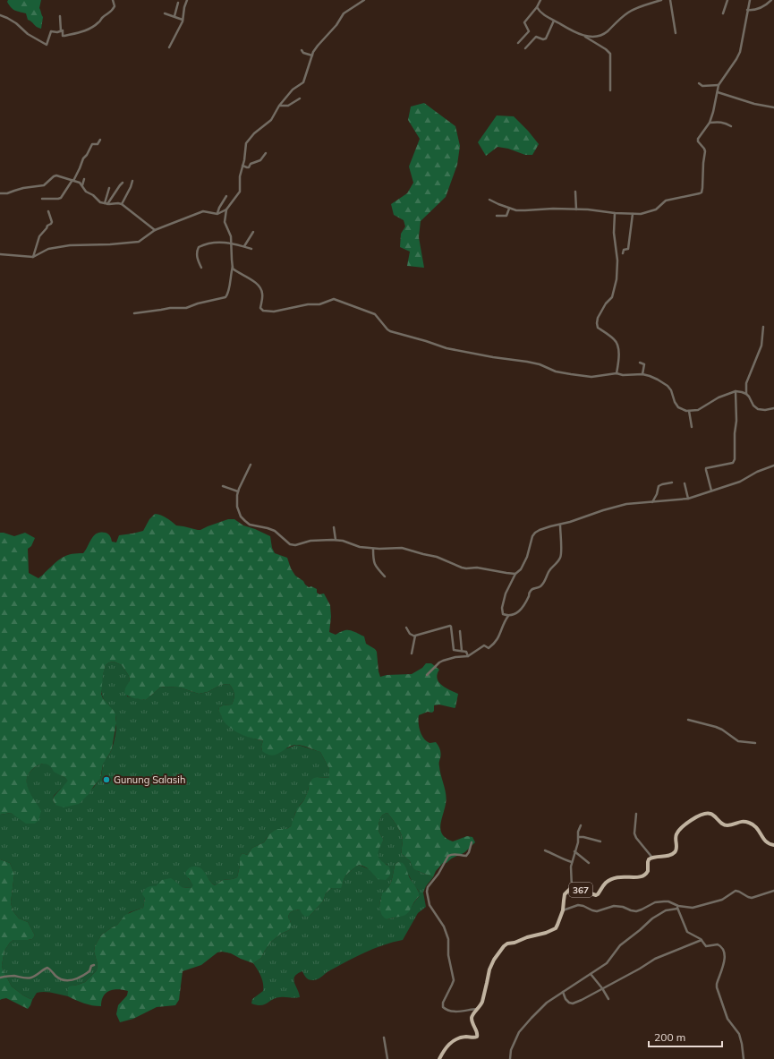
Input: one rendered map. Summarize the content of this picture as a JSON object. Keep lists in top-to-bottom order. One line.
{"streets":{"main road":["367"]},"places":["Gunung Salasih"],"scale_bar":"200 m"}
